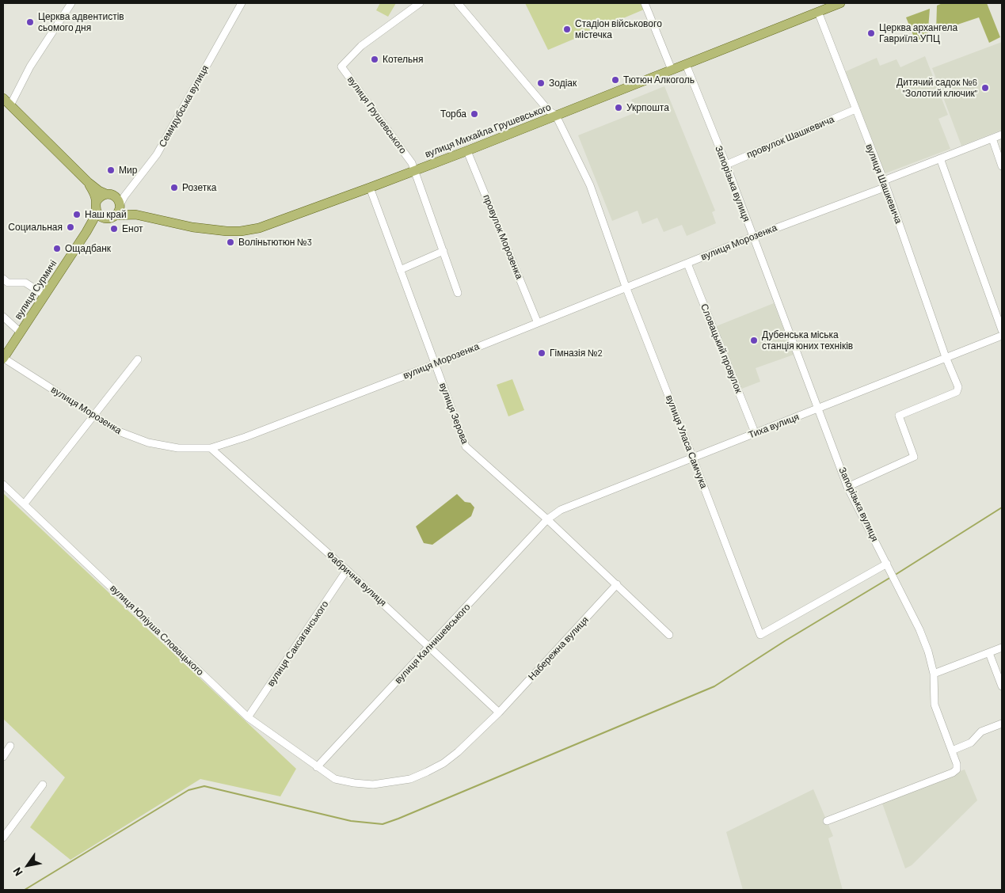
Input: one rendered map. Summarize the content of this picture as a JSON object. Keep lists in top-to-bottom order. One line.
{"streets":{"main road":["вулиця Михайла Грушевського","вулиця Сурмичі"],"street":["Семидубська вулиця","вулиця Грушевського","провулок Шашкевича","Запорізька вулиця","вулиця Шашкевича","провулок Морозенка","вулиця Морозенка","Словацький провулок","вулиця Зерова","Тиха вулиця","вулиця Уласа Самчука","Фабрична вулиця","вулиця Юліуша Словацького","вулиця Саксаганського","вулиця Калнишевського","Набережна вулиця"]},"crossings":[["Семидубська вулиця","вулиця Михайла Грушевського"],["вулиця Грушевського","вулиця Михайла Грушевського"],["вулиця Михайла Грушевського","Запорізька вулиця"],["вулиця Михайла Грушевського","вулиця Шашкевича"],["вулиця Михайла Грушевського","провулок Морозенка"],["вулиця Михайла Грушевського","вулиця Зерова"],["вулиця Михайла Грушевського","вулиця Уласа Самчука"],["провулок Шашкевича","Запорізька вулиця"],["провулок Шашкевича","вулиця Шашкевича"],["Запорізька вулиця","вулиця Шашкевича"],["Запорізька вулиця","вулиця Морозенка"],["Запорізька вулиця","Тиха вулиця"],["Запорізька вулиця","вулиця Уласа Самчука"],["вулиця Шашкевича","вулиця Морозенка"],["вулиця Шашкевича","Тиха вулиця"],["провулок Морозенка","вулиця Морозенка"],["вулиця Морозенка","вулиця Сурмичі"],["вулиця Морозенка","Словацький провулок"],["вулиця Морозенка","вулиця Зерова"],["вулиця Морозенка","вулиця Уласа Самчука"],["вулиця Морозенка","Фабрична вулиця"],["Словацький провулок","Тиха вулиця"],["вулиця Зерова","Тиха вулиця"],["вулиця Зерова","вулиця Калнишевського"],["вулиця Зерова","Набережна вулиця"],["Тиха вулиця","вулиця Уласа Самчука"],["Тиха вулиця","вулиця Калнишевського"],["Фабрична вулиця","вулиця Саксаганського"],["Фабрична вулиця","вулиця Калнишевського"],["Фабрична вулиця","Набережна вулиця"],["вулиця Юліуша Словацького","вулиця Саксаганського"],["вулиця Юліуша Словацького","вулиця Калнишевського"],["вулиця Юліуша Словацького","Набережна вулиця"],["вулиця Калнишевського","Набережна вулиця"]],"places":["Церква адвентистів сьомого дня","Стадіон військового містечка","Церква архангела Гавриїла УПЦ","Котельня","Тютюн Алкоголь","Зодіак","Дитячий садок №6 \"Золотий ключик\"","Укрпошта","Торба","Мир","Розетка","Наш край","Социальная","Енот","Воліньтютюн №3","Ощадбанк","Дубенська міська станція юних техніків","Гімназія №2"],"north":"bottom left"}
